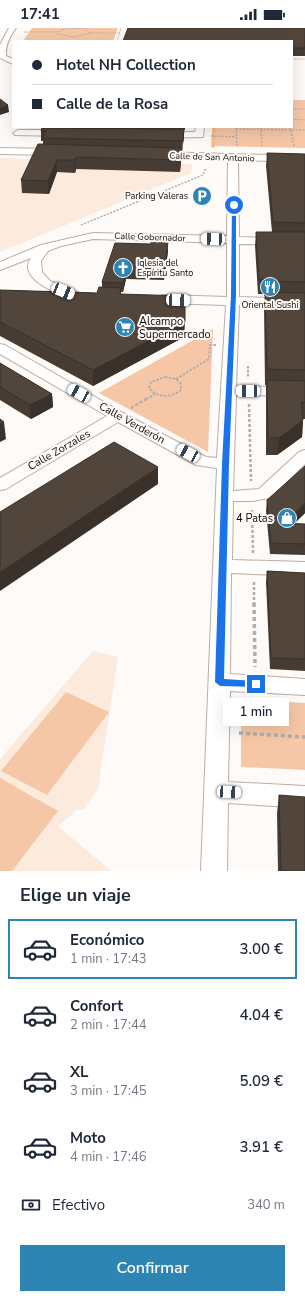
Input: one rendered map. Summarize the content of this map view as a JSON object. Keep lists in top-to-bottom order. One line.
{"streets":{"street":["Calle de San Antonio","Calle Gobernador","Calle Verderón","Calle Zorzales"]},"crossings":[["Calle Verderón","Calle Zorzales"]],"places":{"parking":["Parking Valeras"],"church":["Iglesia del Espíritu Santo"],"restaurant":["Oriental Sushi"],"supermarket":["Alcampo Supermercado"],"shop":["4 Patas"]},"page":{"status":"17:41","banner":["Hotel NH Collection","Calle de la Rosa"],"bubble":"1 min","heading":"Elige un viaje","list":[{"name":"Económico","note":"1 min · 17:43","value":"3.00 €"},{"name":"Confort","note":"2 min · 17:44","value":"4.04 €"},{"name":"XL","note":"3 min · 17:45","value":"5.09 €"},{"name":"Moto","note":"4 min · 17:46","value":"3.91 €"}],"pay":["Efectivo","340 m"],"buttons":"Confirmar"}}
